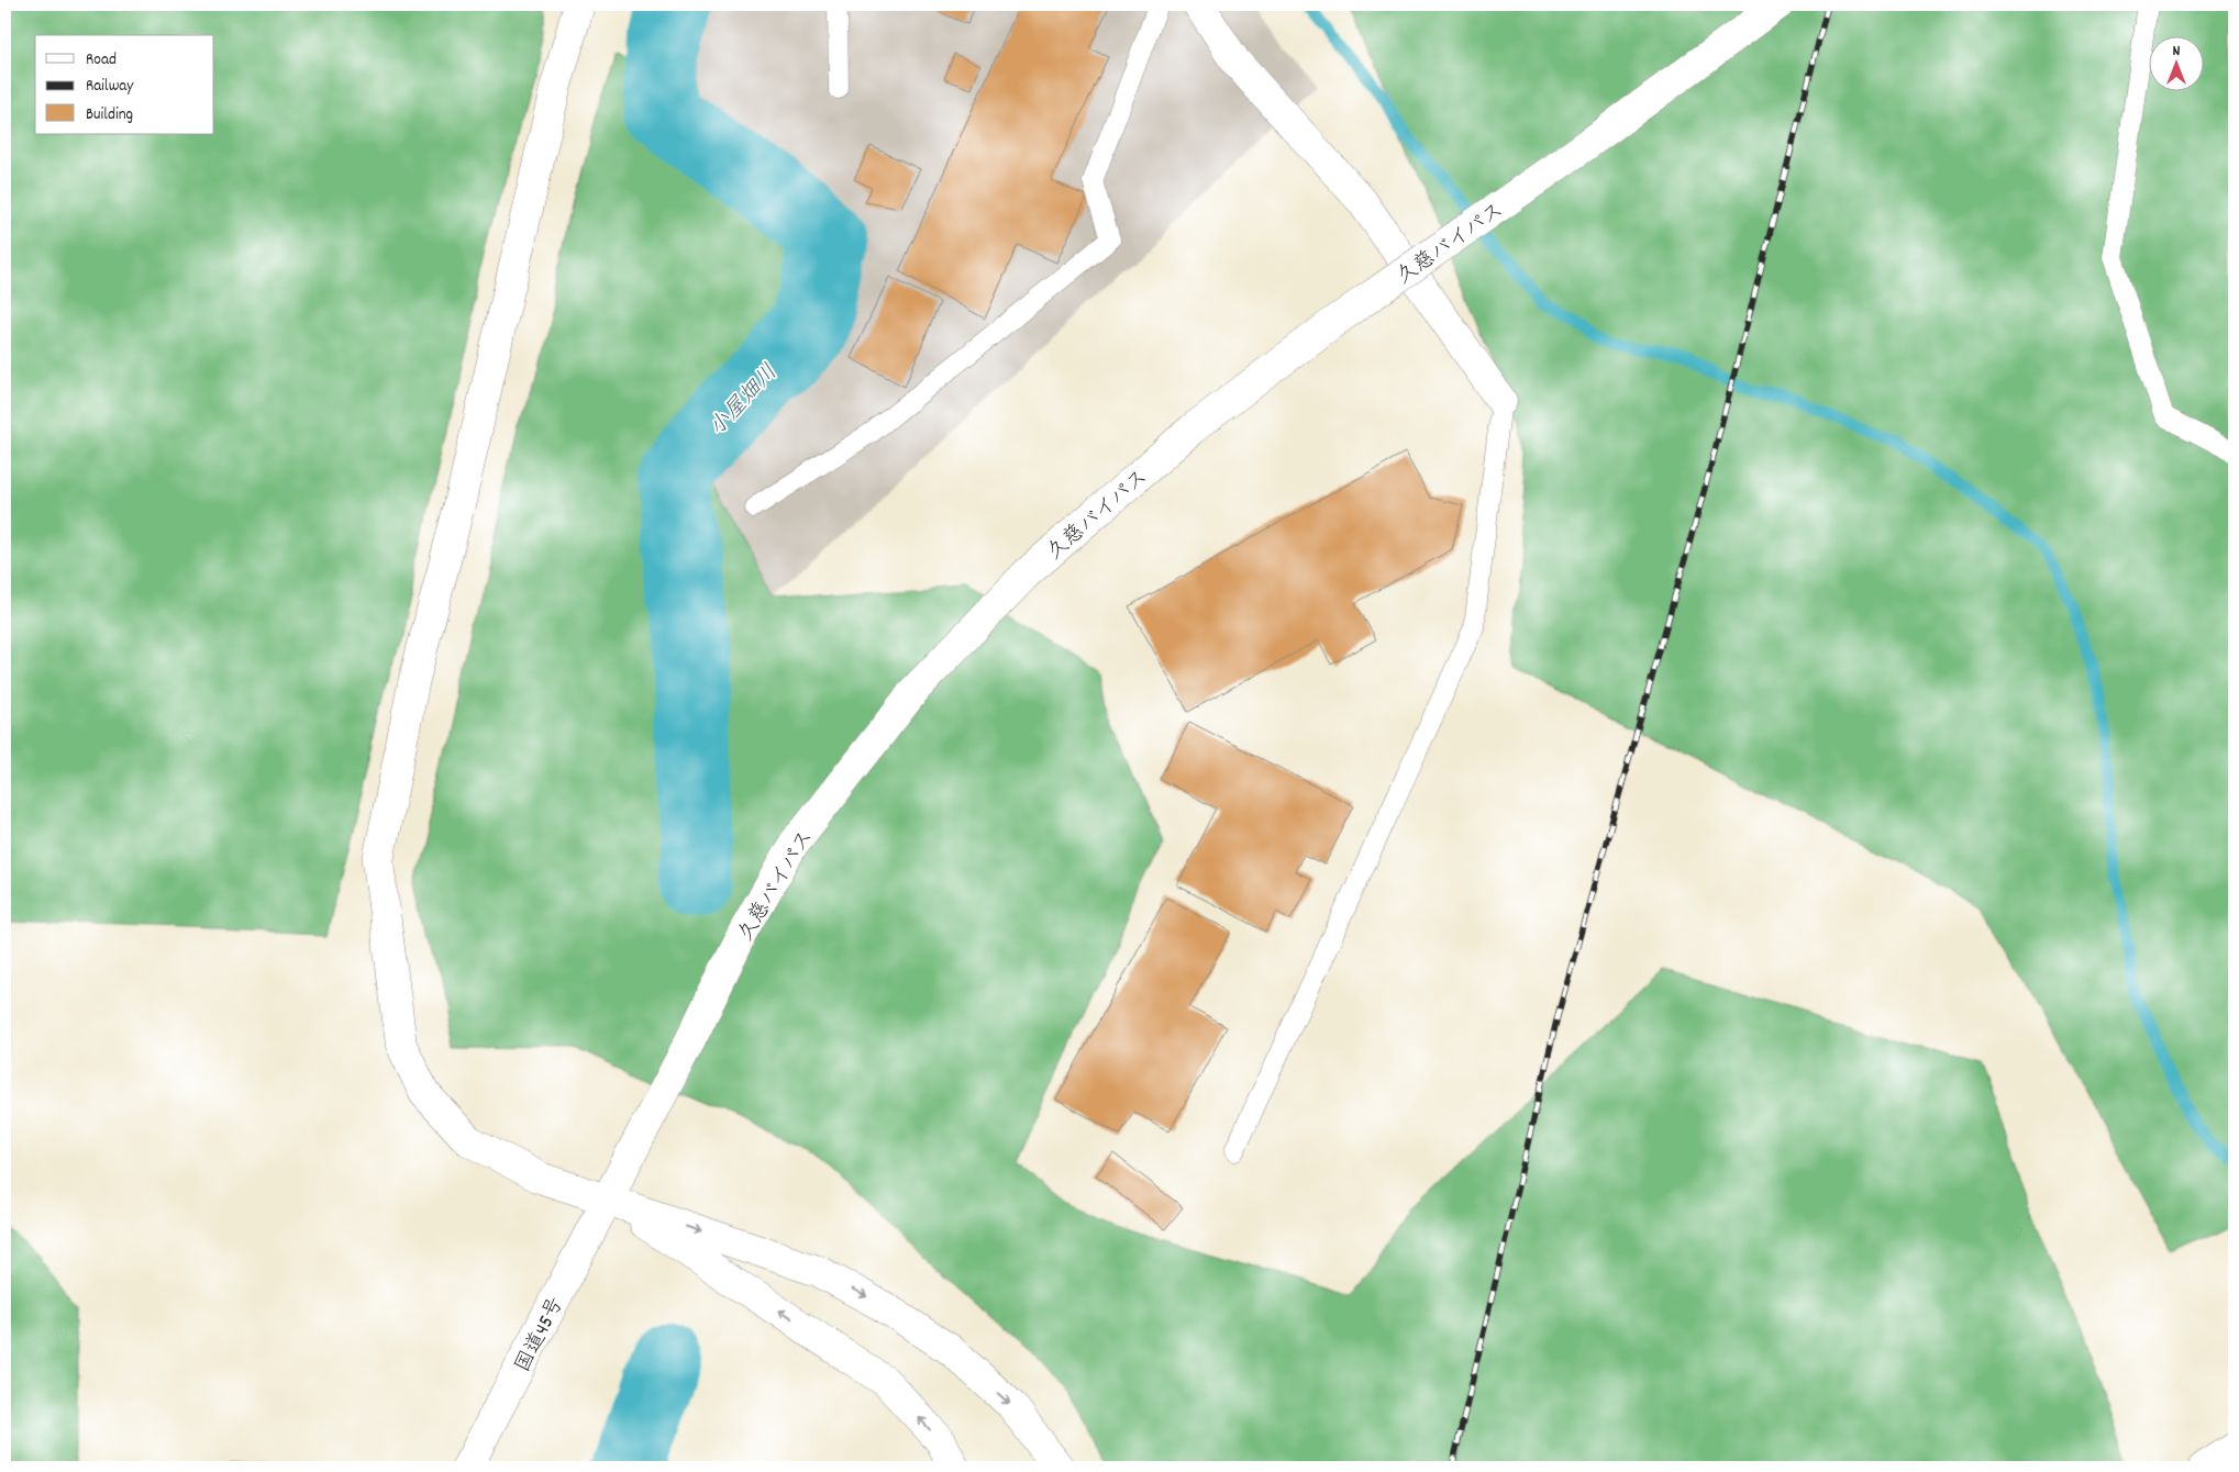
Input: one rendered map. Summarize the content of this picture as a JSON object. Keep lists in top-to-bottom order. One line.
{"streets":{"main road":["久慈バイパス","国道45号"]},"crossings":[["久慈バイパス","国道45号"]],"water":["小屋畑川"],"legend":["Road","Railway","Building"],"north":"top"}
